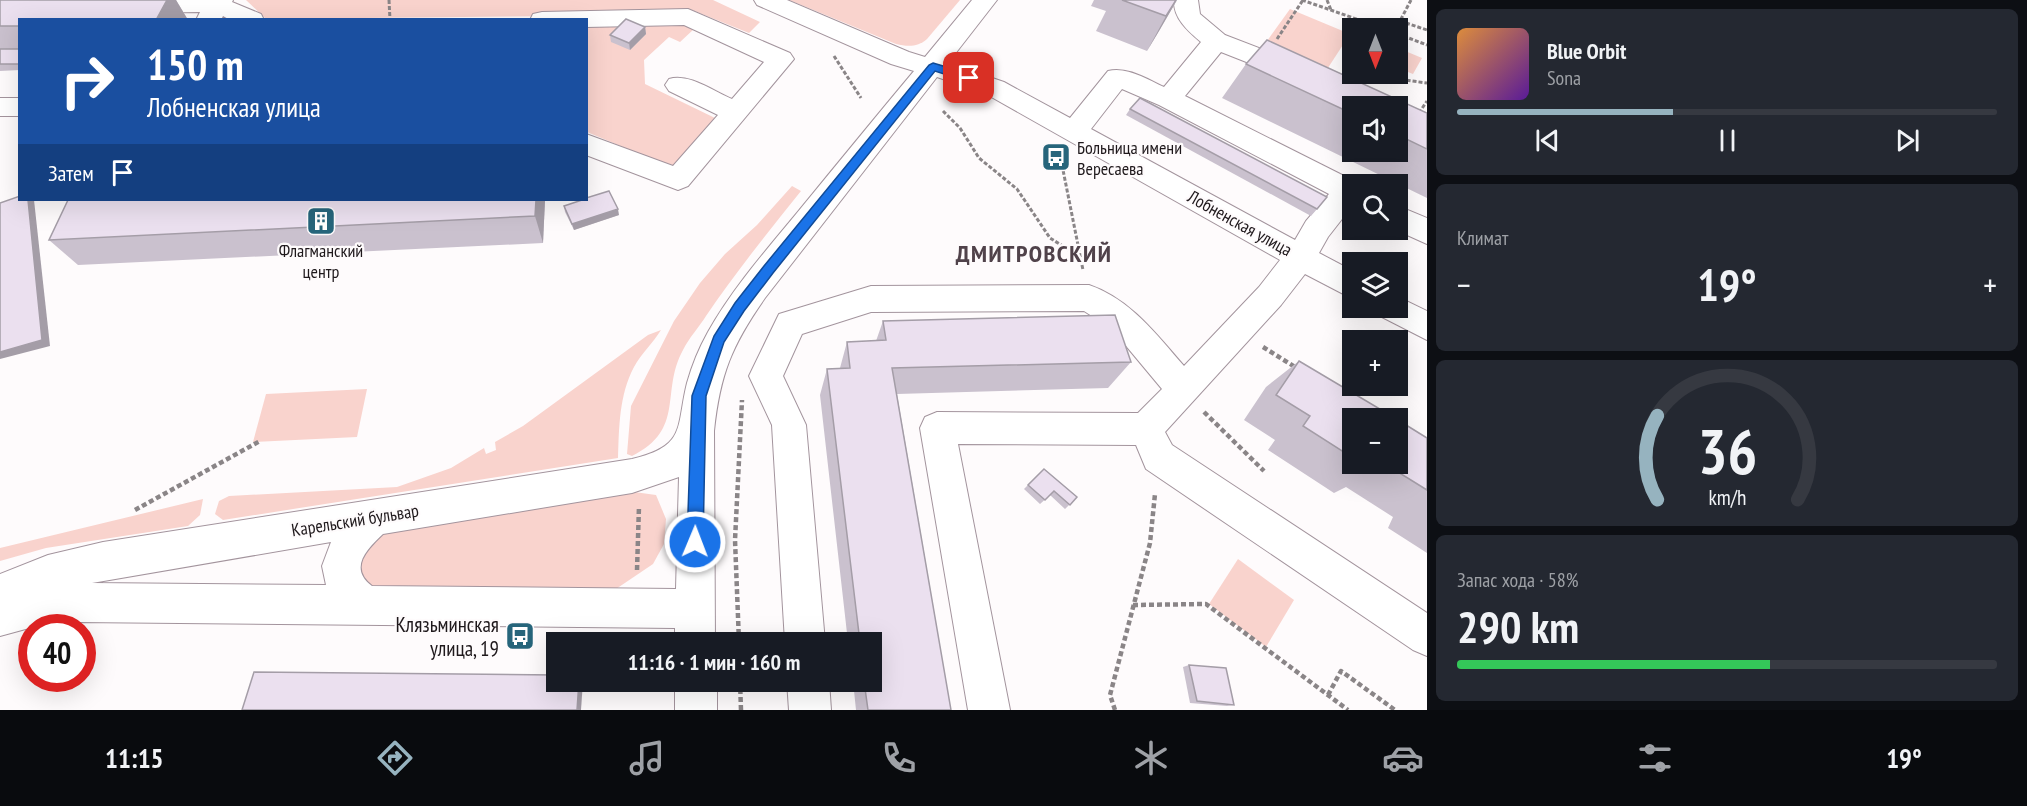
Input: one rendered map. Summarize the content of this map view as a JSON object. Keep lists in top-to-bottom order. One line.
{"streets":{"street":["Лобненская улица","Карельский бульвар"]},"districts":["ДМИТРОВСКИЙ"],"places":{"bus stop":["Больница имени Вересаева","Клязьминская улица, 19"],"building":["Флагманский центр"]},"north":"bottom","page":{"map_buttons":["+","−"],"turn":["150 m","Лобненская улица"],"song":["Blue Orbit","Sona"],"then":"Затем","tile":["Климат",["Запас хода · 58%","290 km"]],"heat":["−","19°","+"],"limit":"40","trip":"11:16 · 1 мин · 160 m","tabs":["11:15","19°"],"gauge":["36","km/h"]}}
